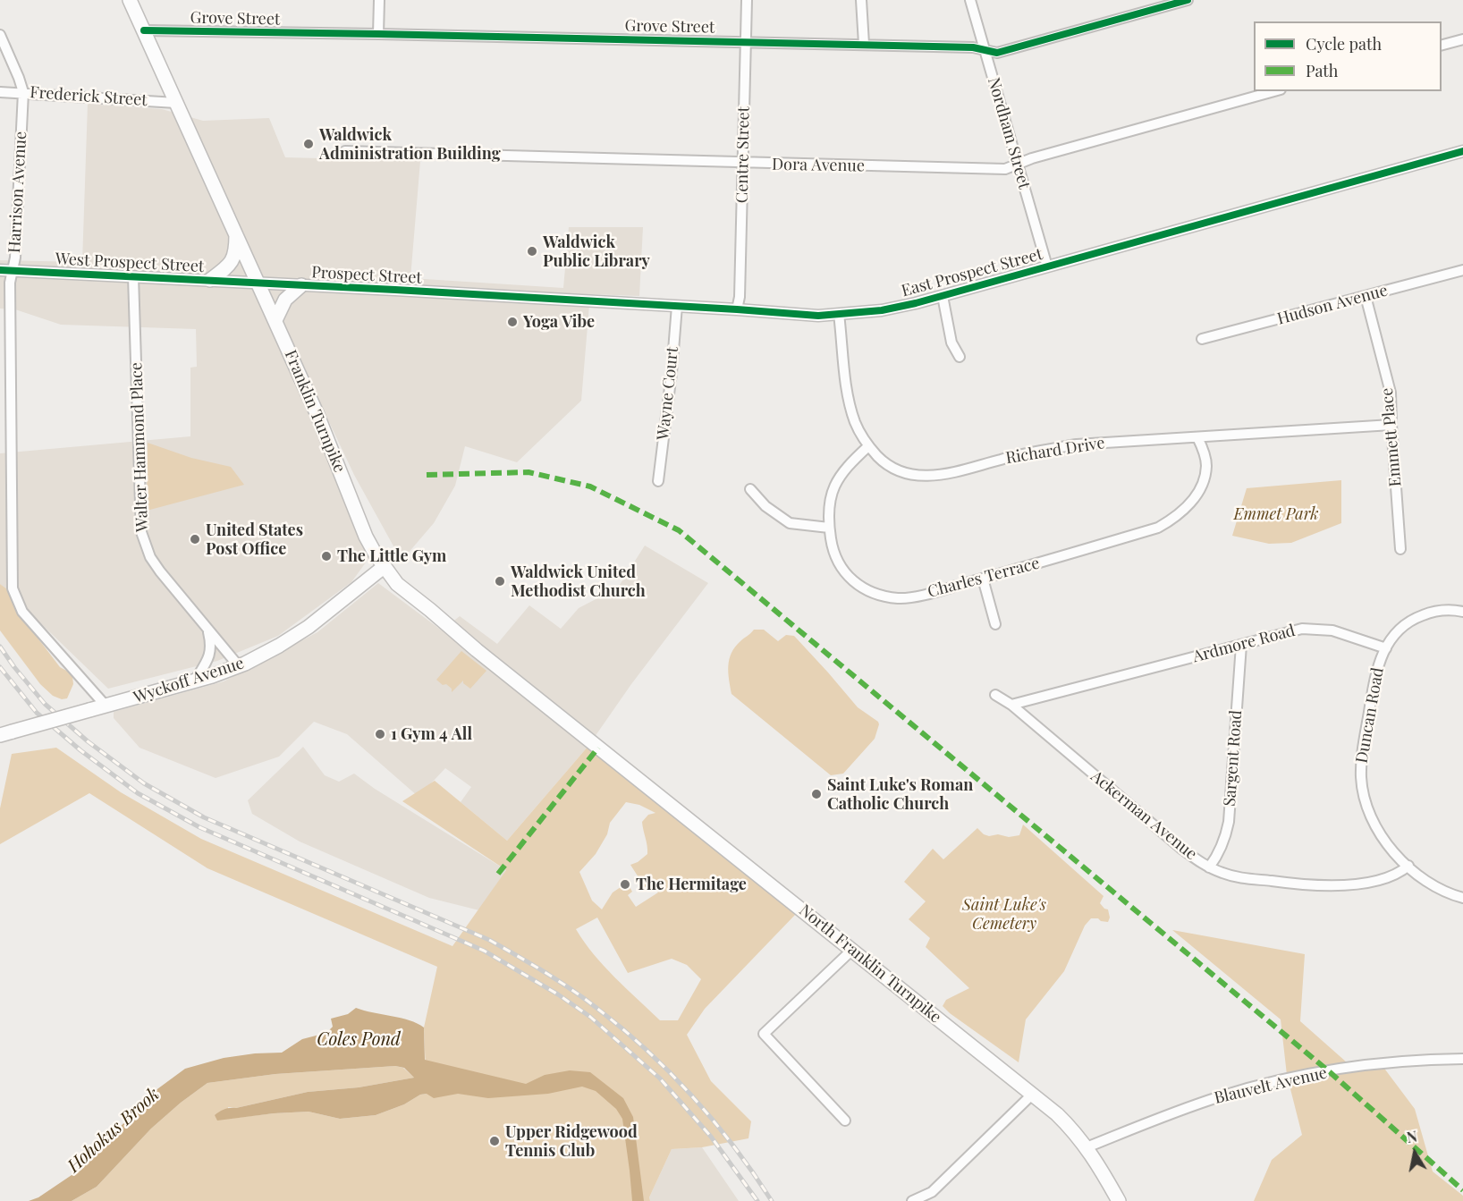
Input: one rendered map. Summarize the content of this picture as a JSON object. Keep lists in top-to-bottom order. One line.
{"streets":{"main road":["Franklin Turnpike","Wyckoff Avenue","North Franklin Turnpike"],"street":["Grove Street","Frederick Street","Nordham Street","Centre Street","Dora Avenue","Harrison Avenue","West Prospect Street","East Prospect Street","Prospect Street","Hudson Avenue","Wayne Court","Emmett Place","Walter Hammond Place","Richard Drive","Charles Terrace","Ardmore Road","Duncan Road","Sargent Road","Ackerman Avenue","Blauvelt Avenue"]},"crossings":[["Grove Street","Nordham Street"],["Grove Street","Centre Street"],["Grove Street","Franklin Turnpike"],["Frederick Street","Harrison Avenue"],["Frederick Street","Franklin Turnpike"],["Nordham Street","Dora Avenue"],["Nordham Street","East Prospect Street"],["Centre Street","Dora Avenue"],["Centre Street","East Prospect Street"],["Harrison Avenue","West Prospect Street"],["Harrison Avenue","Wyckoff Avenue"],["West Prospect Street","Prospect Street"],["West Prospect Street","Franklin Turnpike"],["West Prospect Street","Walter Hammond Place"],["East Prospect Street","Prospect Street"],["East Prospect Street","Wayne Court"],["East Prospect Street","Richard Drive"],["Prospect Street","Franklin Turnpike"],["Hudson Avenue","Emmett Place"],["Franklin Turnpike","Wyckoff Avenue"],["Franklin Turnpike","North Franklin Turnpike"],["Emmett Place","Richard Drive"],["Walter Hammond Place","Wyckoff Avenue"],["Richard Drive","Charles Terrace"],["Ardmore Road","Duncan Road"],["Ardmore Road","Sargent Road"],["Ardmore Road","Ackerman Avenue"],["Duncan Road","Ackerman Avenue"],["Sargent Road","Ackerman Avenue"],["North Franklin Turnpike","Blauvelt Avenue"]],"water":["Coles Pond","Hohokus Brook"],"parks":["Emmet Park","Saint Luke's Cemetery"],"places":["Waldwick Administration Building","Waldwick Public Library","Yoga Vibe","United States Post Office","The Little Gym","Waldwick United Methodist Church","1 Gym 4 All","Saint Luke's Roman Catholic Church","The Hermitage","Upper Ridgewood Tennis Club"],"legend":["Cycle path","Path"],"north":"top"}
